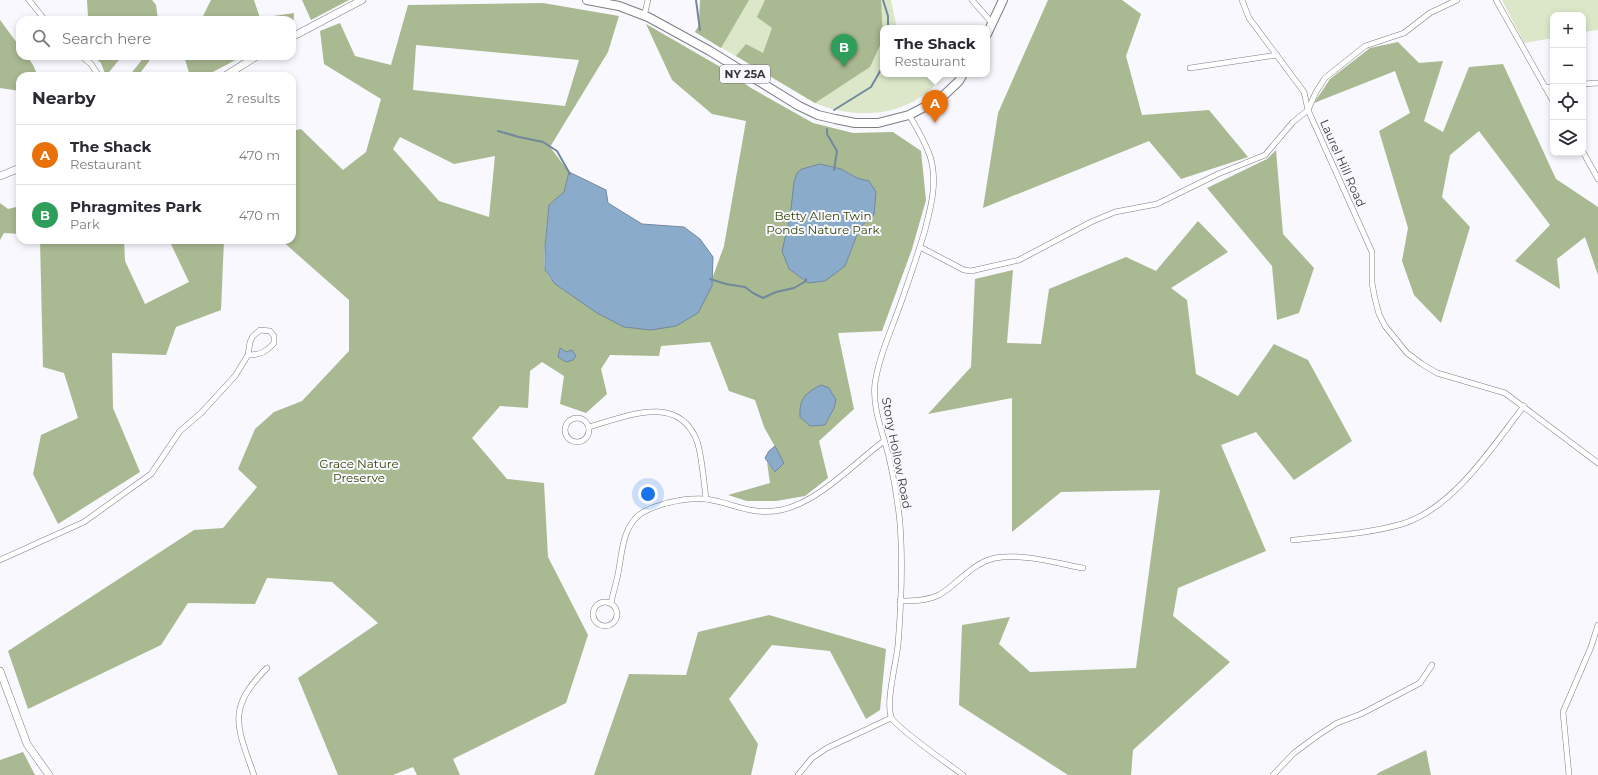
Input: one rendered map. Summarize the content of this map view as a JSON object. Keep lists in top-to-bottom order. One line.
{"streets":{"main road":["NY 25A"],"street":["Laurel Hill Road","Stony Hollow Road"]},"crossings":[["NY 25A","Stony Hollow Road"],["Laurel Hill Road","Stony Hollow Road"]],"parks":["Betty Allen Twin Ponds Nature Park","Grace Nature Preserve"],"page":{"map_buttons":["+","−"],"search":"Search here","popup":["The Shack","Restaurant"],"pins":["B","A"],"heading":["Nearby","2 results"],"list":[{"mark":"A","name":"The Shack","note":"Restaurant","value":"470 m"},{"mark":"B","name":"Phragmites Park","note":"Park","value":"470 m"}]}}
